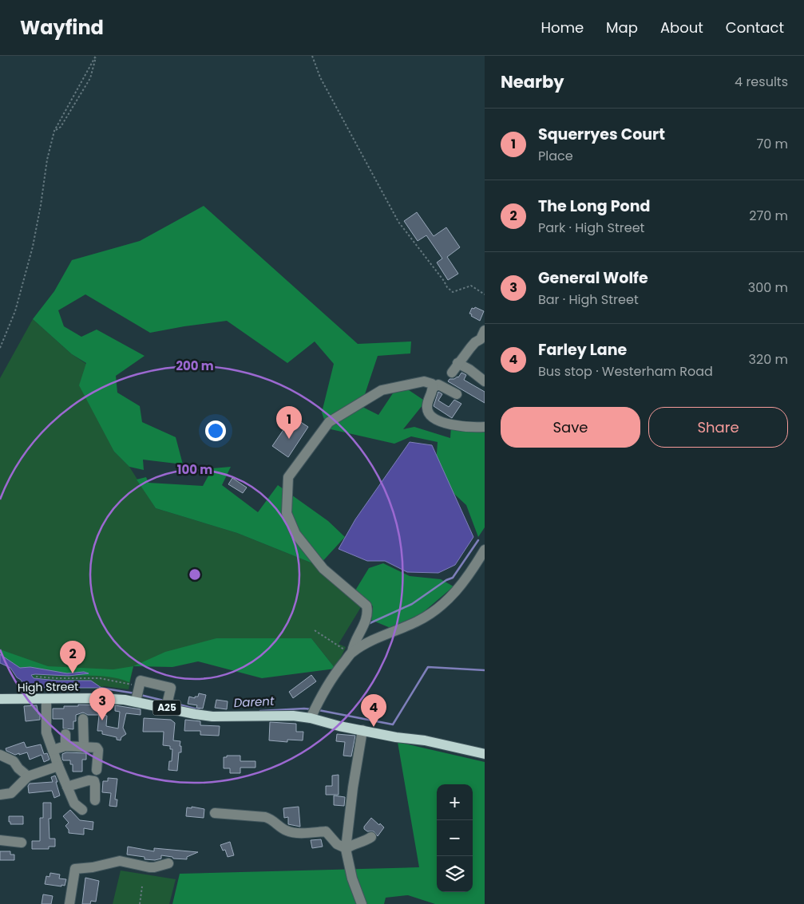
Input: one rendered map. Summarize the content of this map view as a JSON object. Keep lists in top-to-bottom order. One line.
{"streets":{"main road":["High Street","A25"]},"crossings":[["High Street","A25"]],"water":["Darent"],"page":{"header":"Wayfind","nav":["Home","Map","About","Contact"],"heading":["Nearby","4 results"],"list":[{"mark":"1","name":"Squerryes Court","note":"Place","value":"70 m"},{"mark":"2","name":"The Long Pond","note":"Park · High Street","value":"270 m"},{"mark":"3","name":"General Wolfe","note":"Bar · High Street","value":"300 m"},{"mark":"4","name":"Farley Lane","note":"Bus stop · Westerham Road","value":"320 m"}],"buttons":["Save","Share"],"pins":["1","2","3","4"],"map_buttons":["+","−"]},"rings":["200 m","100 m"]}
